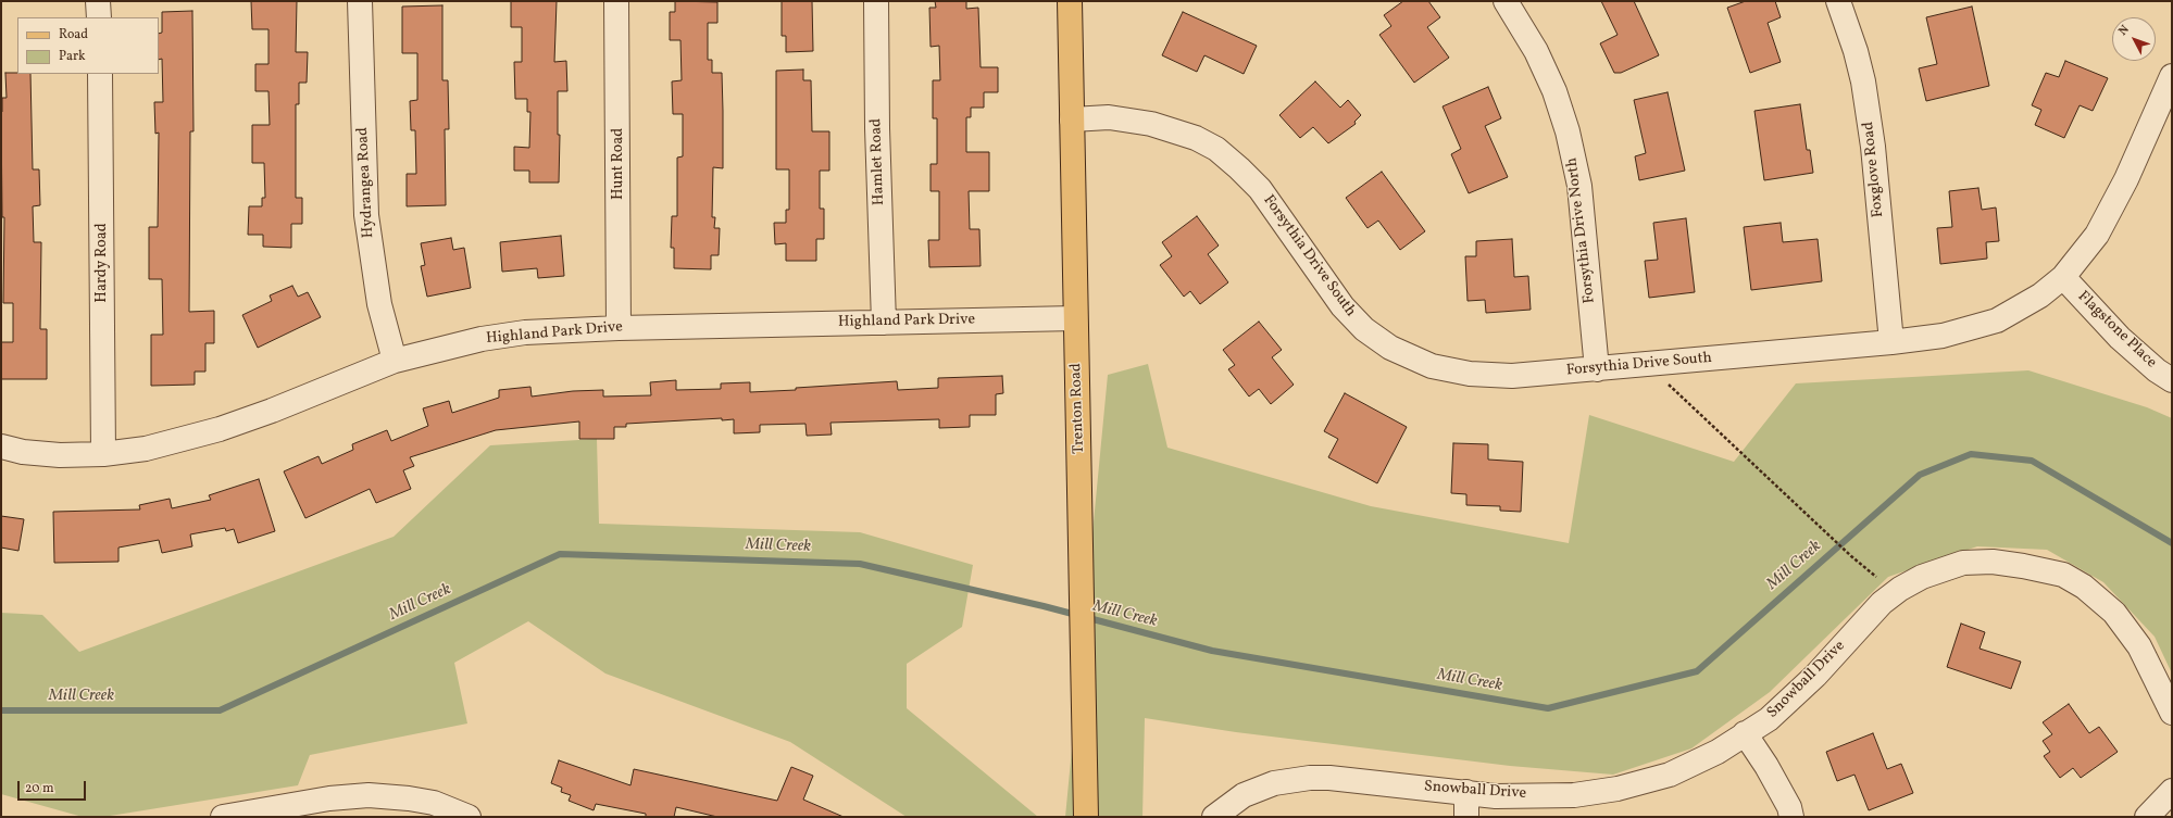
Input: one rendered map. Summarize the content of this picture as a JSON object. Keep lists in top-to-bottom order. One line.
{"streets":{"main road":["Trenton Road"],"street":["Hamlet Road","Hunt Road","Foxglove Road","Hydrangea Road","Forsythia Drive North","Forsythia Drive South","Hardy Road","Highland Park Drive","Flagstone Place","Snowball Drive"]},"crossings":[["Hamlet Road","Highland Park Drive"],["Hunt Road","Highland Park Drive"],["Foxglove Road","Forsythia Drive South"],["Hydrangea Road","Highland Park Drive"],["Forsythia Drive North","Forsythia Drive South"],["Forsythia Drive South","Flagstone Place"],["Forsythia Drive South","Trenton Road"],["Hardy Road","Highland Park Drive"],["Highland Park Drive","Trenton Road"]],"water":["Mill Creek"],"legend":["Road","Park"],"scale_bar":"20 m","north":"top left"}
